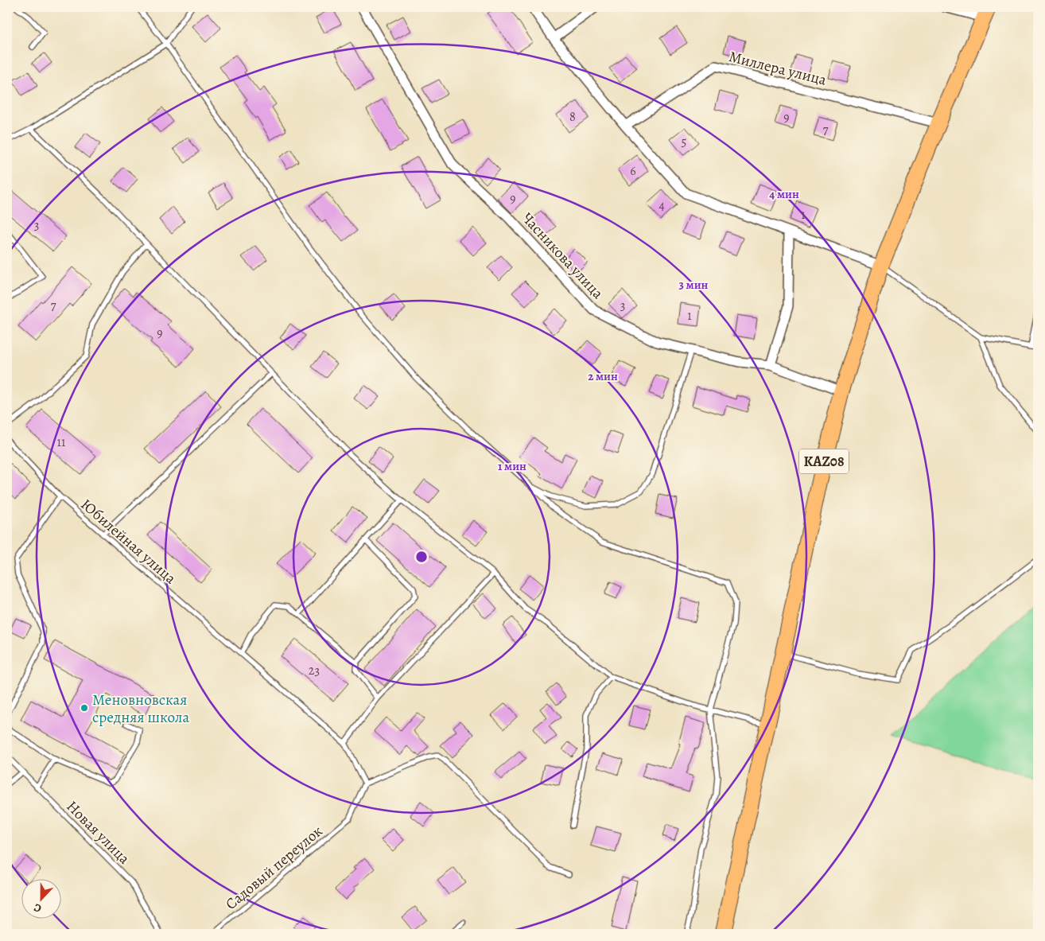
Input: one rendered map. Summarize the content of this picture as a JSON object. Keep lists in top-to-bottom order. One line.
{"streets":{"highway":["KAZ08"],"street":["Миллера улица","Часникова улица"],"lane":["Юбилейная улица","Новая улица","Садовый переулок"]},"crossings":[["Миллера улица","KAZ08"],["Часникова улица","KAZ08"],["Юбилейная улица","Садовый переулок"]],"places":["Меновновская средняя школа"],"house_numbers":["8","9","7","5","6","9","4","1","3","7","3","1","9","11","23"],"north":"bottom","rings":["4 мин","3 мин","2 мин","1 мин"]}
